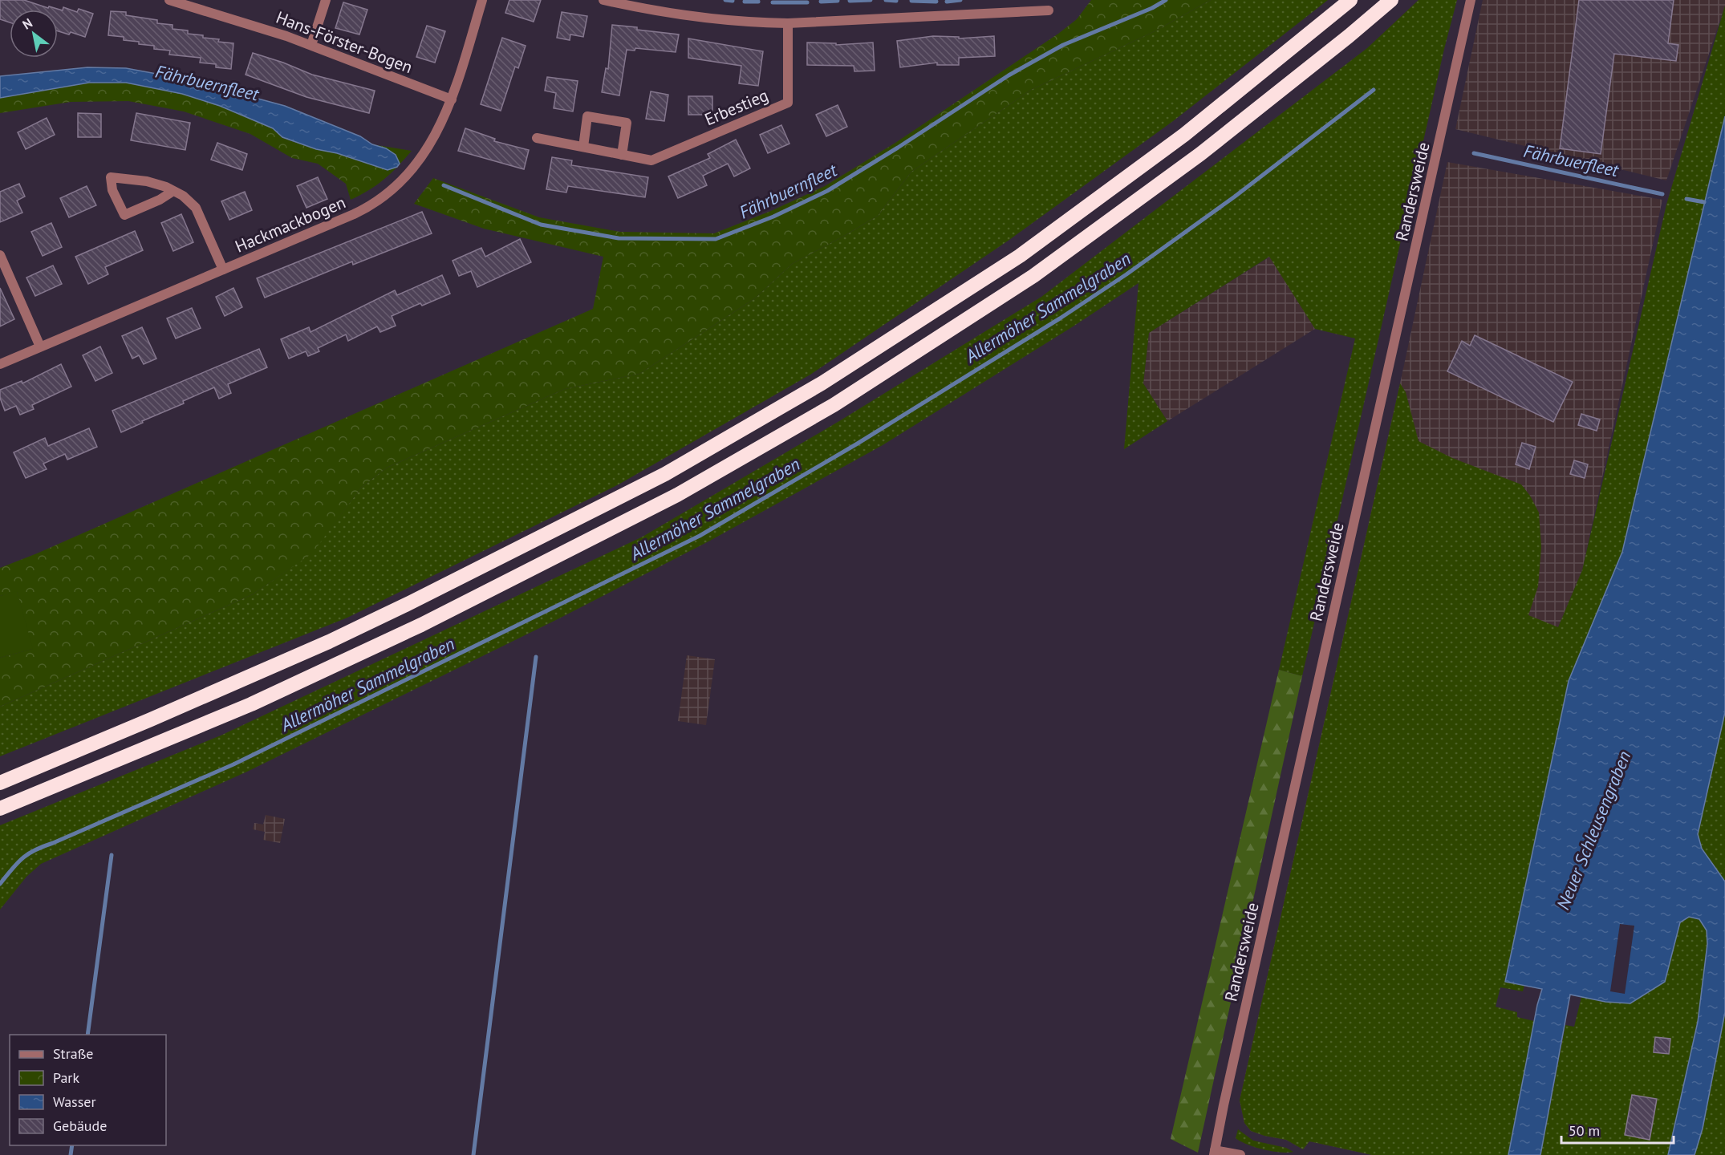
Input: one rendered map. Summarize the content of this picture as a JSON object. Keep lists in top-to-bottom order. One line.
{"streets":{"street":["Hans-Förster-Bogen","Erbestieg","Randersweide","Hackmackbogen"]},"crossings":[["Hans-Förster-Bogen","Hackmackbogen"]],"water":["Fährbuernfleet","Fährbuerfleet","Allermöher Sammelgraben","Neuer Schleusengraben"],"legend":["Straße","Park","Wasser","Gebäude"],"scale_bar":"50 m","north":"top left"}
